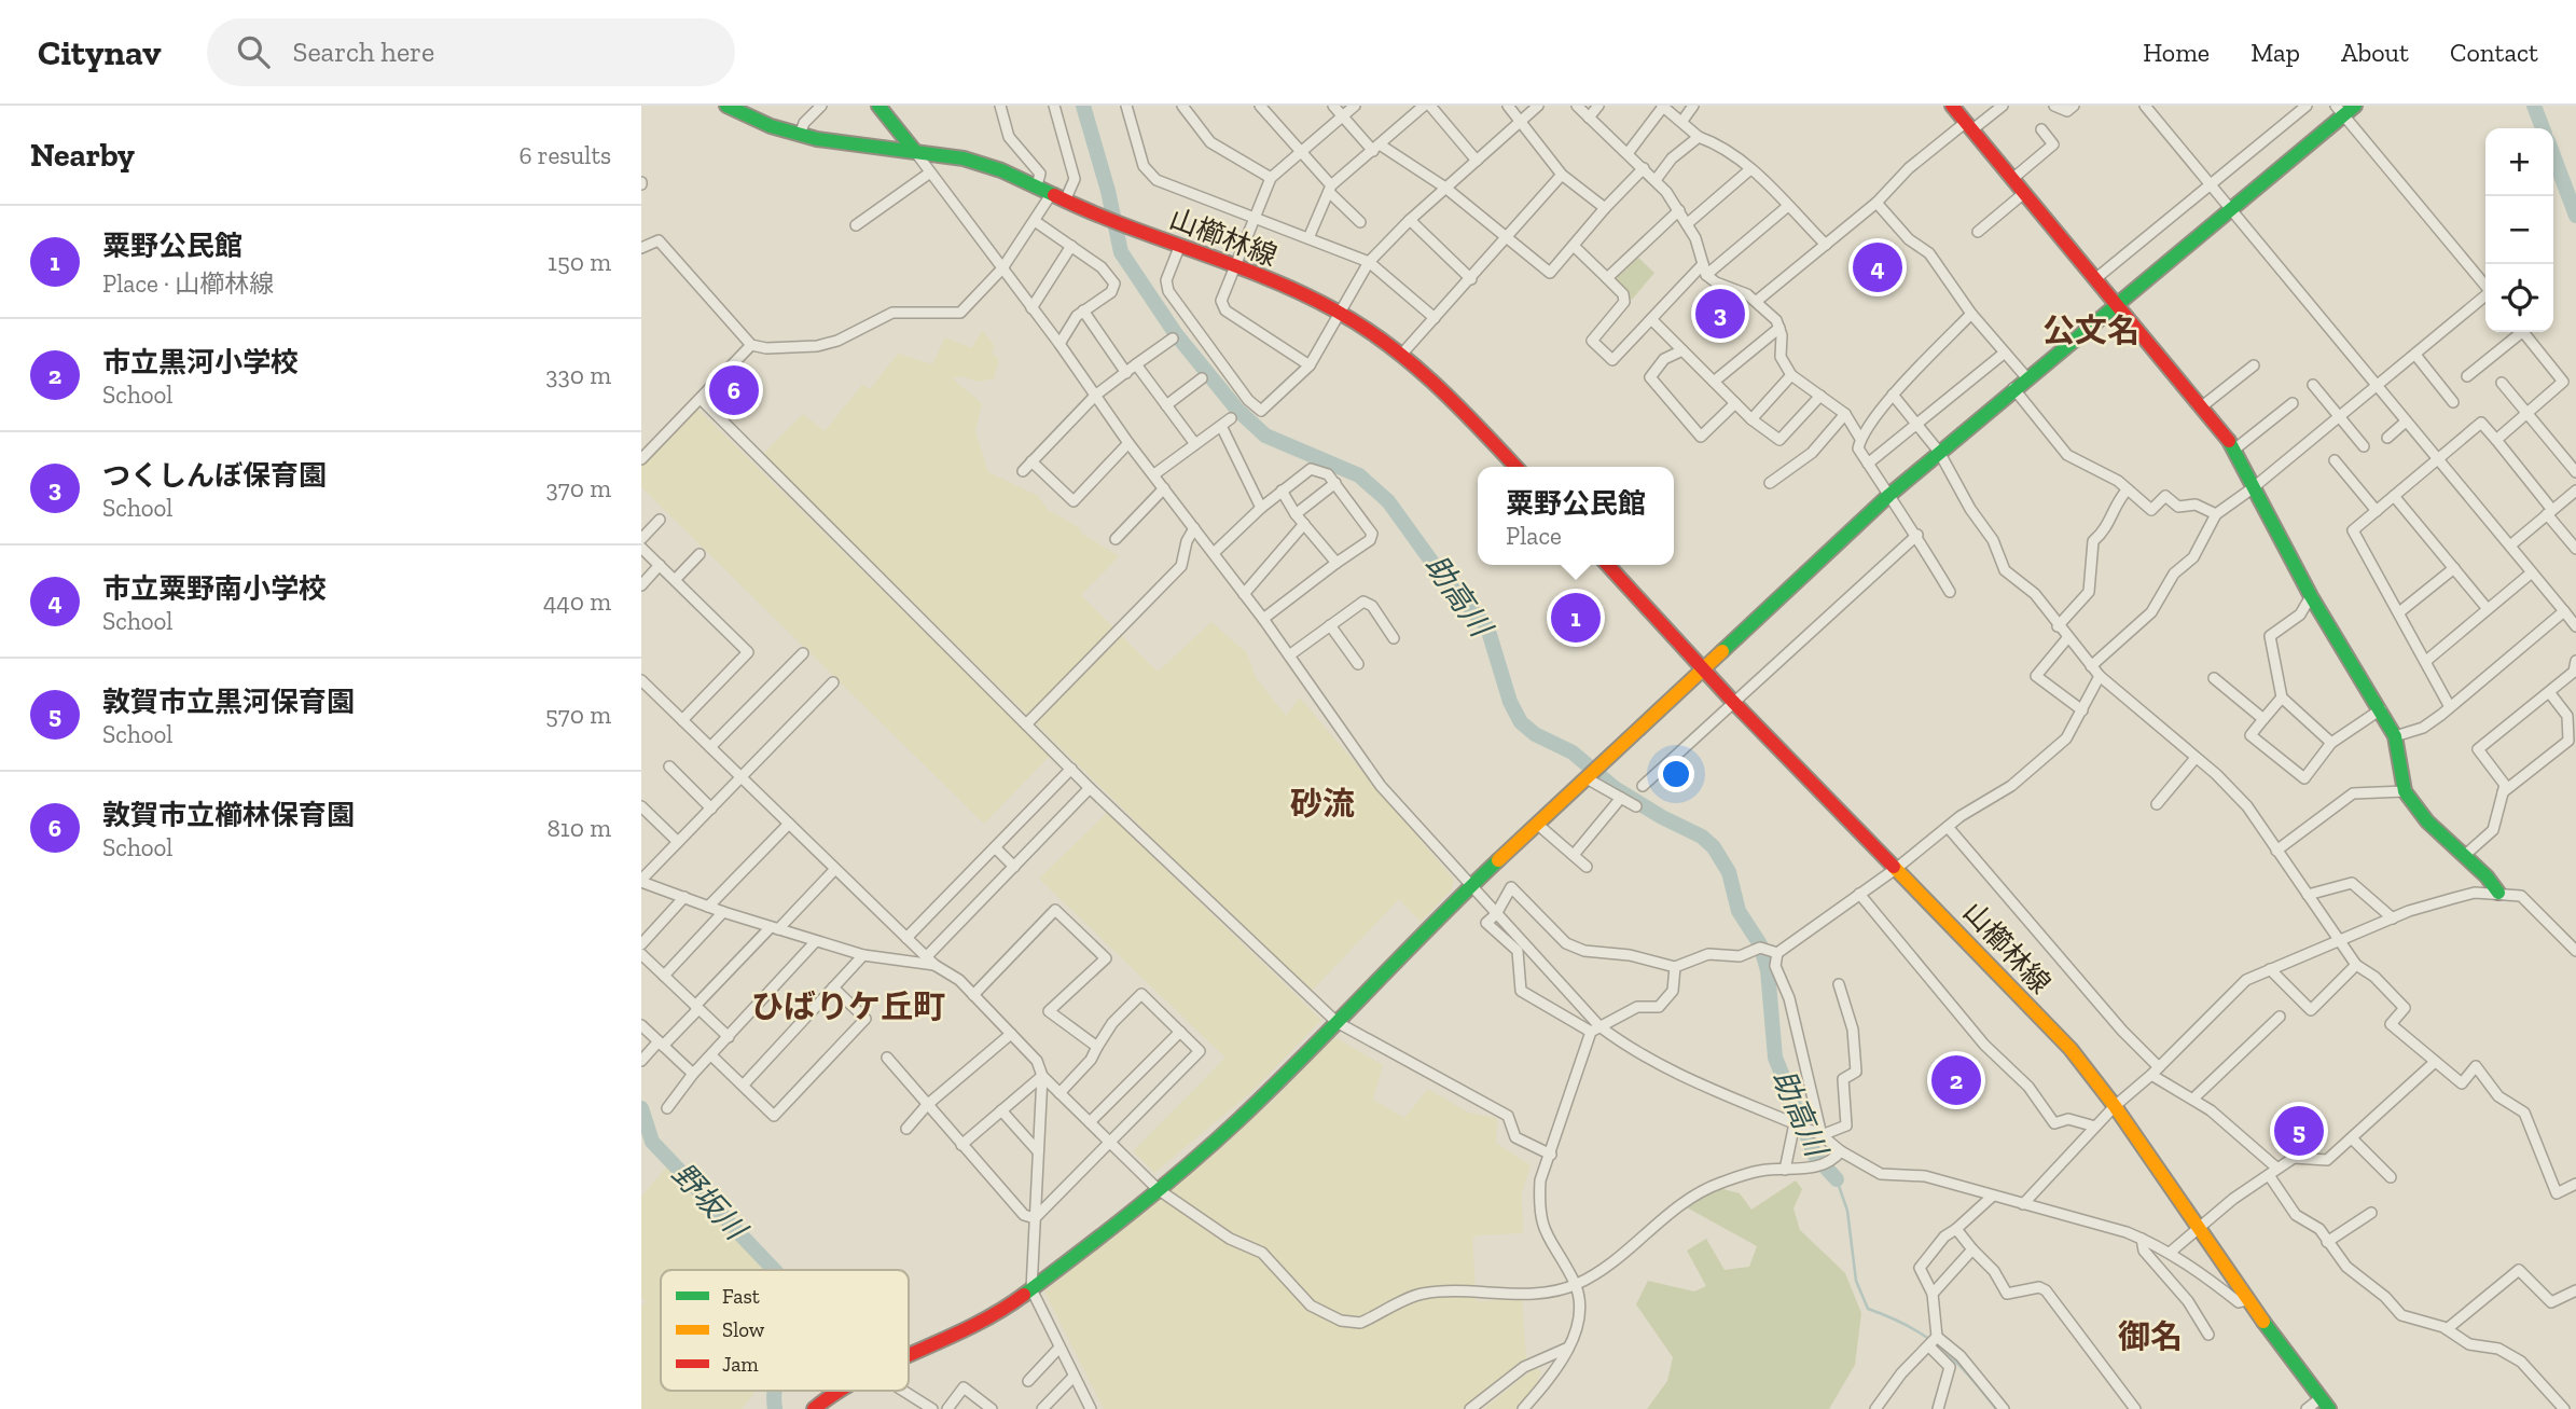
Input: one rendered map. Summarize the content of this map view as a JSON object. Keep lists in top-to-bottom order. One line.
{"streets":{"street":["山櫛林線"]},"districts":["公文名","砂流","ひばりケ丘町","御名"],"water":["助高川","野坂川"],"legend":["Fast","Slow","Jam"],"page":{"header":"Citynav","search":"Search here","nav":["Home","Map","About","Contact"],"heading":["Nearby","6 results"],"map_buttons":["+","−"],"list":[{"mark":"1","name":"粟野公民館","note":"Place · 山櫛林線","value":"150 m"},{"mark":"2","name":"市立黒河小学校","note":"School","value":"330 m"},{"mark":"3","name":"つくしんぼ保育園","note":"School","value":"370 m"},{"mark":"4","name":"市立粟野南小学校","note":"School","value":"440 m"},{"mark":"5","name":"敦賀市立黒河保育園","note":"School","value":"570 m"},{"mark":"6","name":"敦賀市立櫛林保育園","note":"School","value":"810 m"}],"pins":["4","3","6","1","2","5"],"popup":["粟野公民館","Place"]}}
